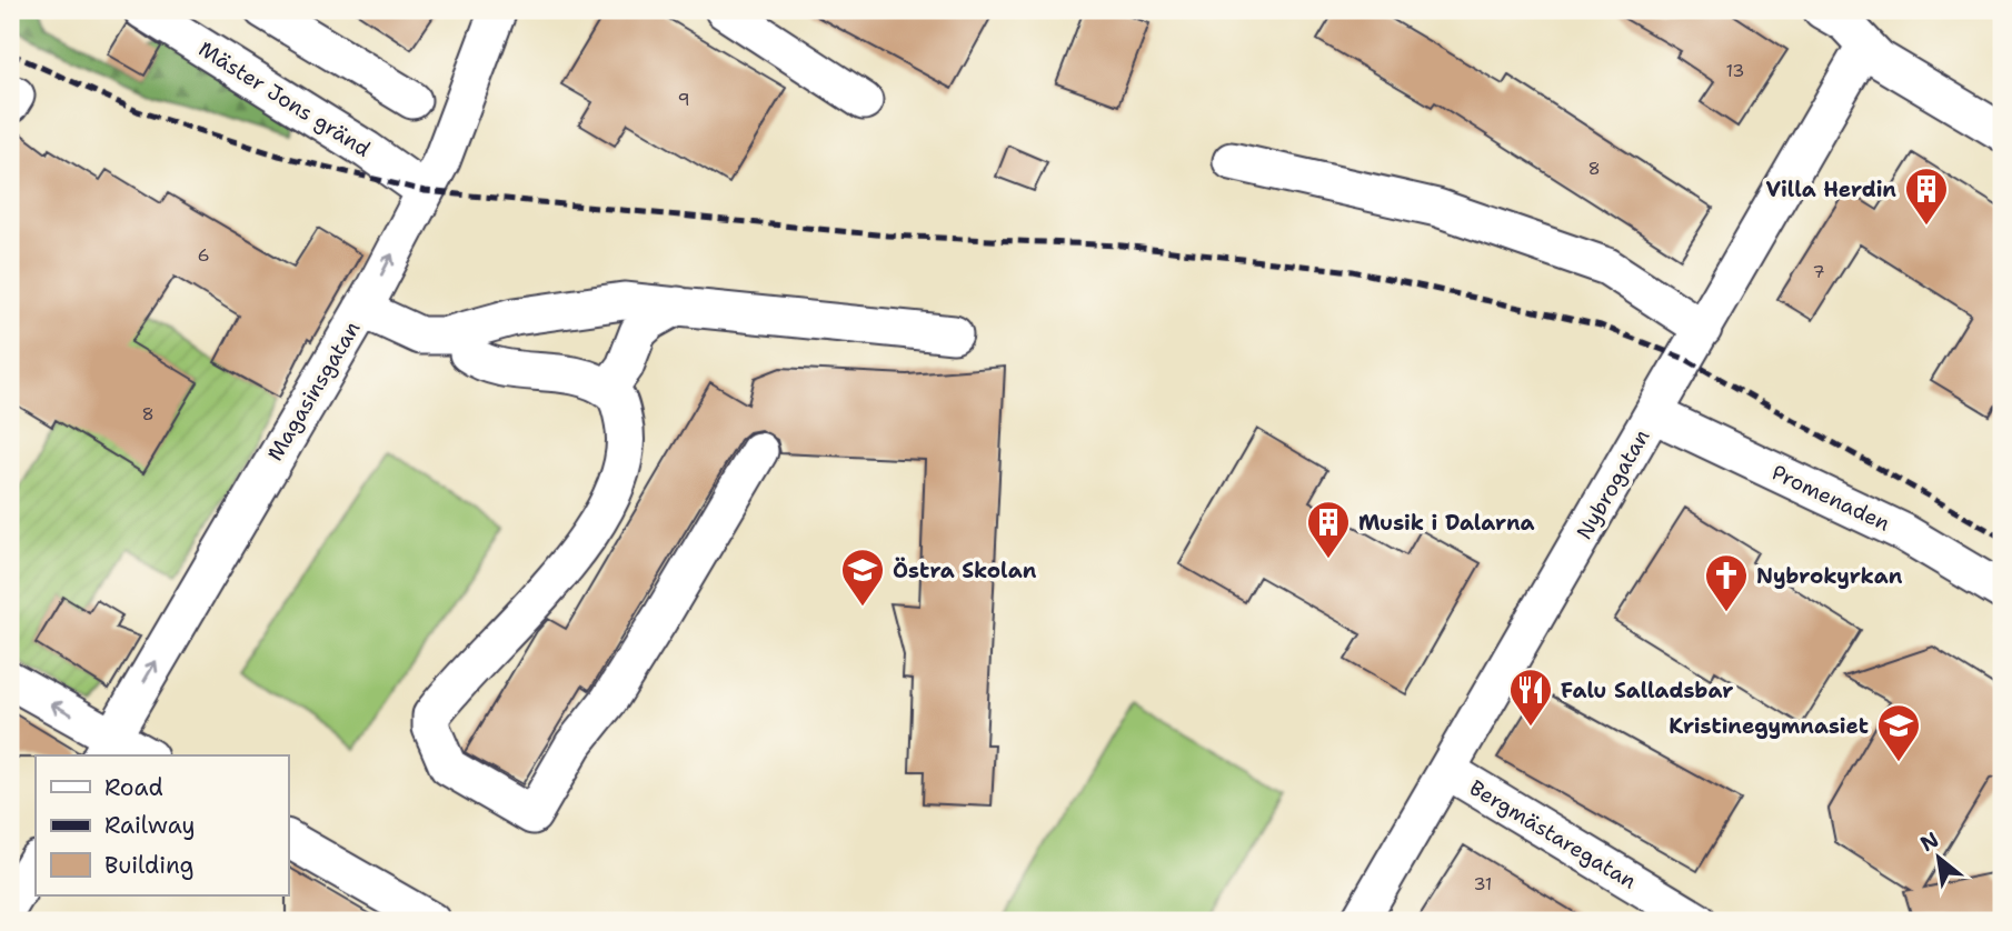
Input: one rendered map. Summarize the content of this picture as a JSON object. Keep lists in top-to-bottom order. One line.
{"streets":{"street":["Mäster Jons gränd","Magasinsgatan","Nybrogatan","Promenaden","Bergmästaregatan"]},"crossings":[["Mäster Jons gränd","Magasinsgatan"],["Nybrogatan","Promenaden"],["Nybrogatan","Bergmästaregatan"]],"one_way":["Magasinsgatan"],"places":{"building":["Villa Herdin","Musik i Dalarna"],"school or university":["Östra Skolan","Kristinegymnasiet"],"church":["Nybrokyrkan"],"restaurant":["Falu Salladsbar"]},"house_numbers":["13","9","8","6","7","8","31"],"legend":["Road","Railway","Building"],"north":"top left"}
